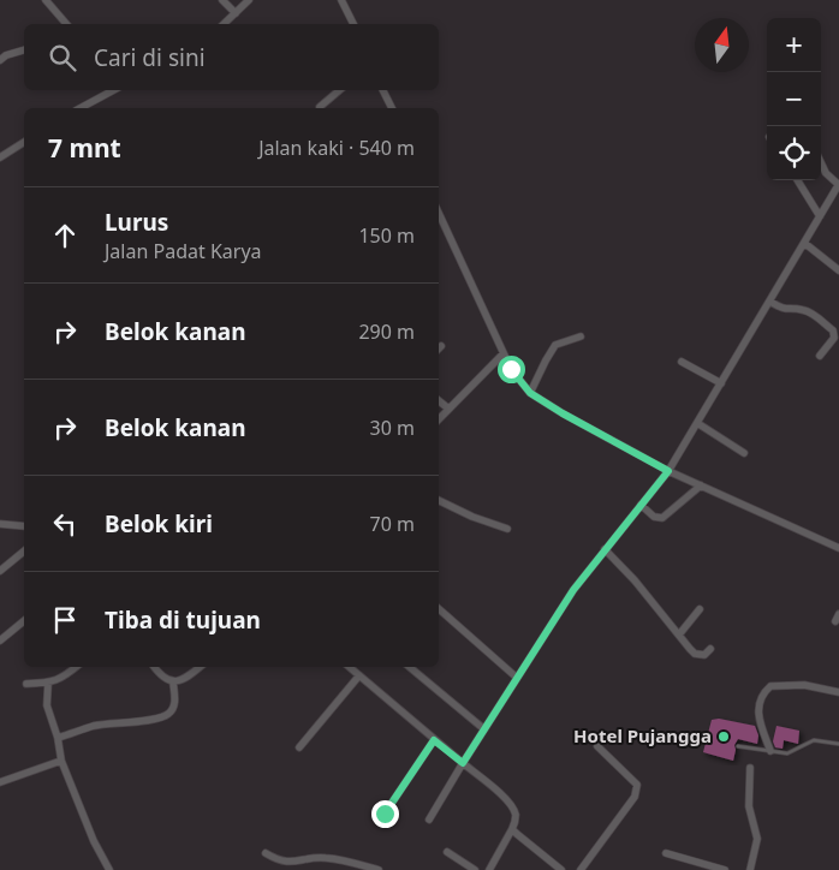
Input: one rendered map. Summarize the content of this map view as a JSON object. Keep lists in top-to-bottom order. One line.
{"places":["Hotel Pujangga"],"north":"top","page":{"map_buttons":["+","−"],"search":"Cari di sini","heading":["7 mnt","Jalan kaki · 540 m"],"list":[["Lurus","Jalan Padat Karya","150 m"],["Belok kanan","290 m"],["Belok kanan","30 m"],["Belok kiri","70 m"],"Tiba di tujuan"]}}
